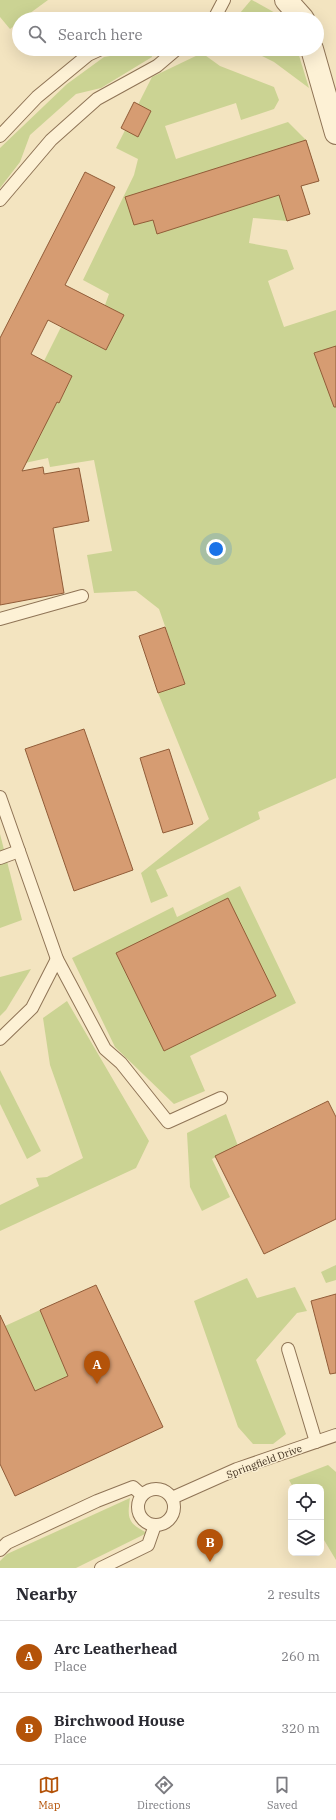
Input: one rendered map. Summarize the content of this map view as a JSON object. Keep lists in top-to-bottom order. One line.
{"streets":{"lane":["Springfield Drive"]},"page":{"search":"Search here","pins":["A","B"],"heading":["Nearby","2 results"],"list":[{"mark":"A","name":"Arc Leatherhead","note":"Place","value":"260 m"},{"mark":"B","name":"Birchwood House","note":"Place","value":"320 m"}],"nav":["Map","Directions","Saved"]}}
